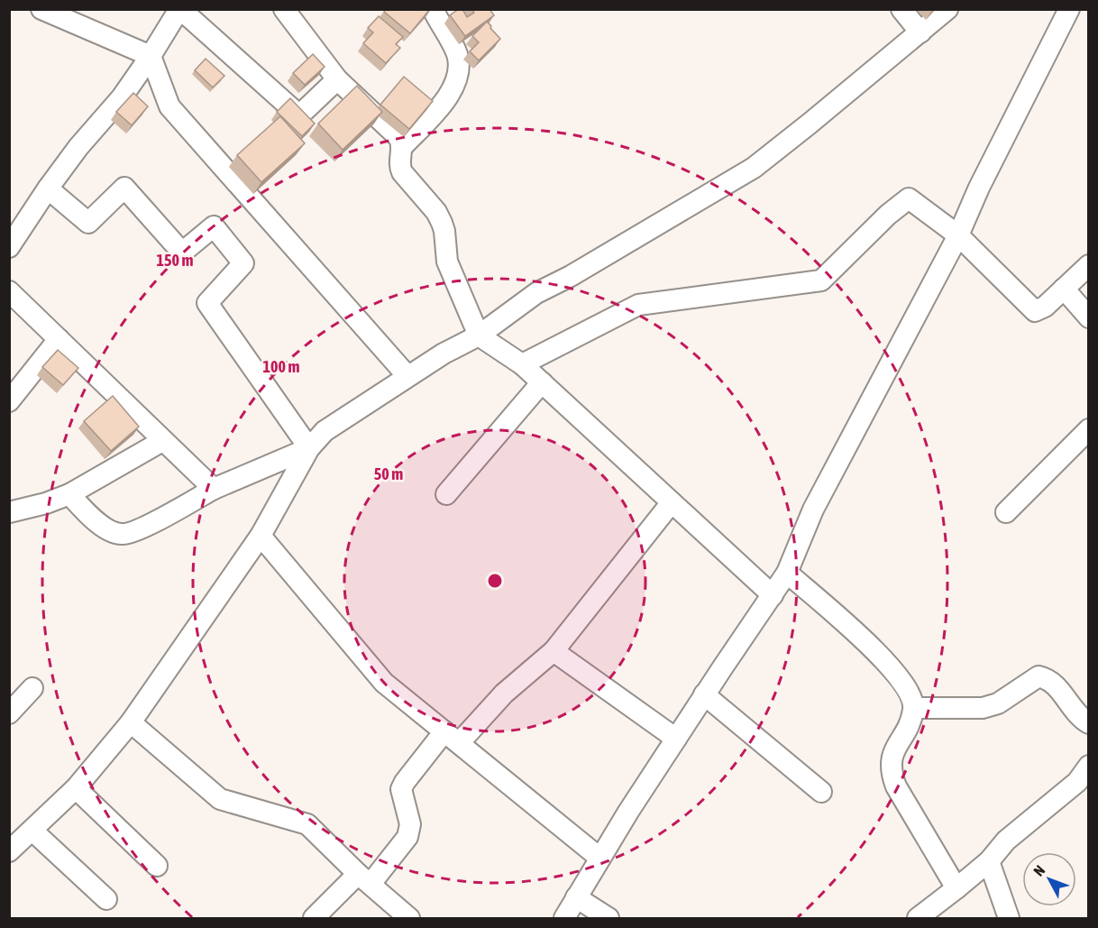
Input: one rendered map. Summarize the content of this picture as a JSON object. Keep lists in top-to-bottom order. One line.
{"north":"top left","rings":["150 m","100 m","50 m"]}
